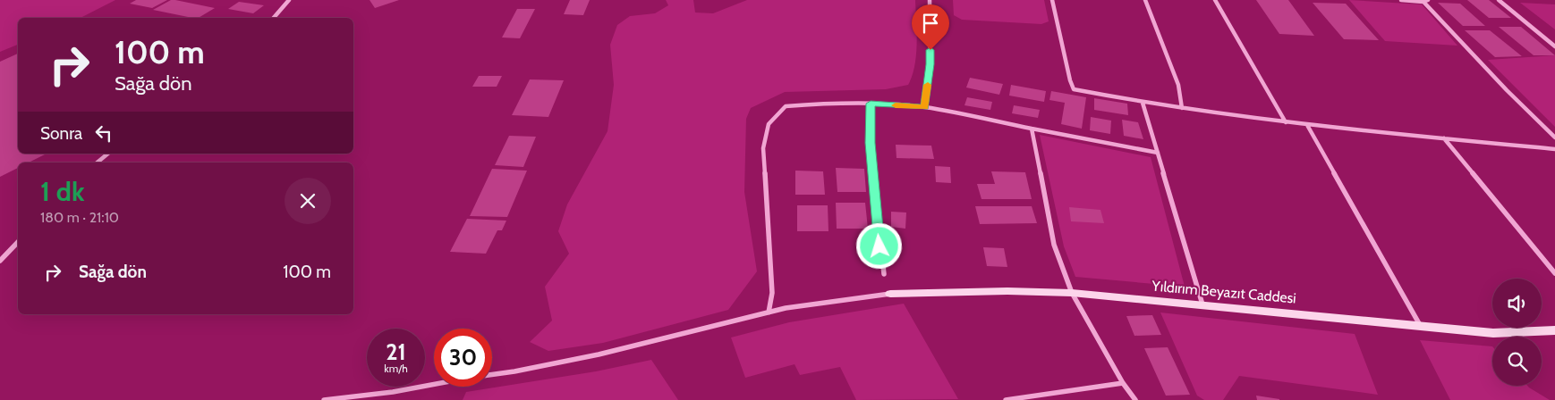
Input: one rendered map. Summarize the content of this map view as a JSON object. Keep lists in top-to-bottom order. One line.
{"streets":{"street":["Yıldırım Beyazıt Caddesi"]},"page":{"turn":["100 m","Sağa dön"],"then":"Sonra","heading":["1 dk","180 m · 21:10"],"list":[{"name":"Sağa dön","value":"100 m"}],"speed":"21 km/h","limit":"30"}}
